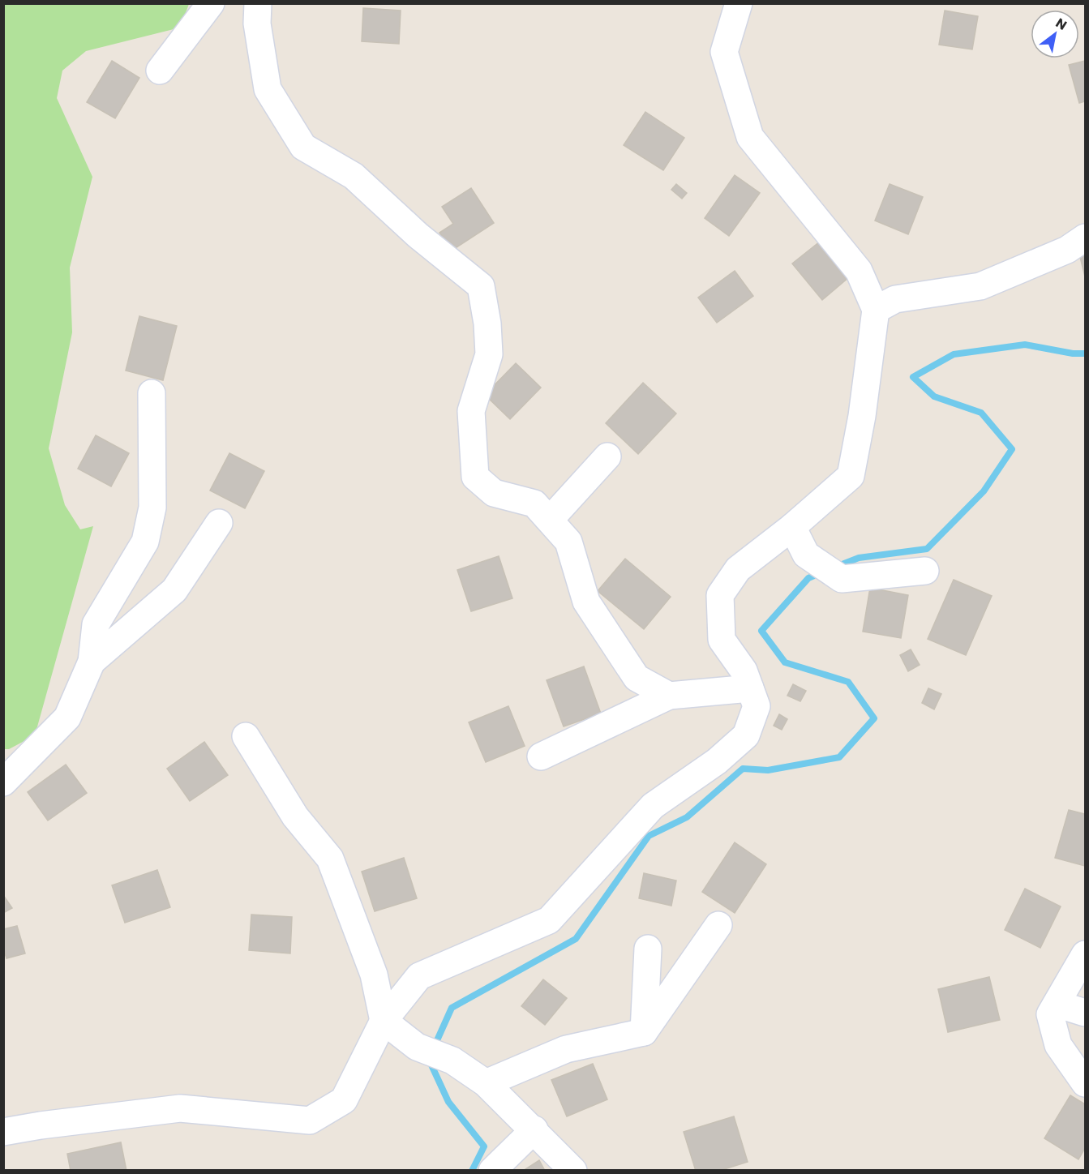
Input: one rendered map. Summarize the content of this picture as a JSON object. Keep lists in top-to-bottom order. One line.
{"north":"top right"}
